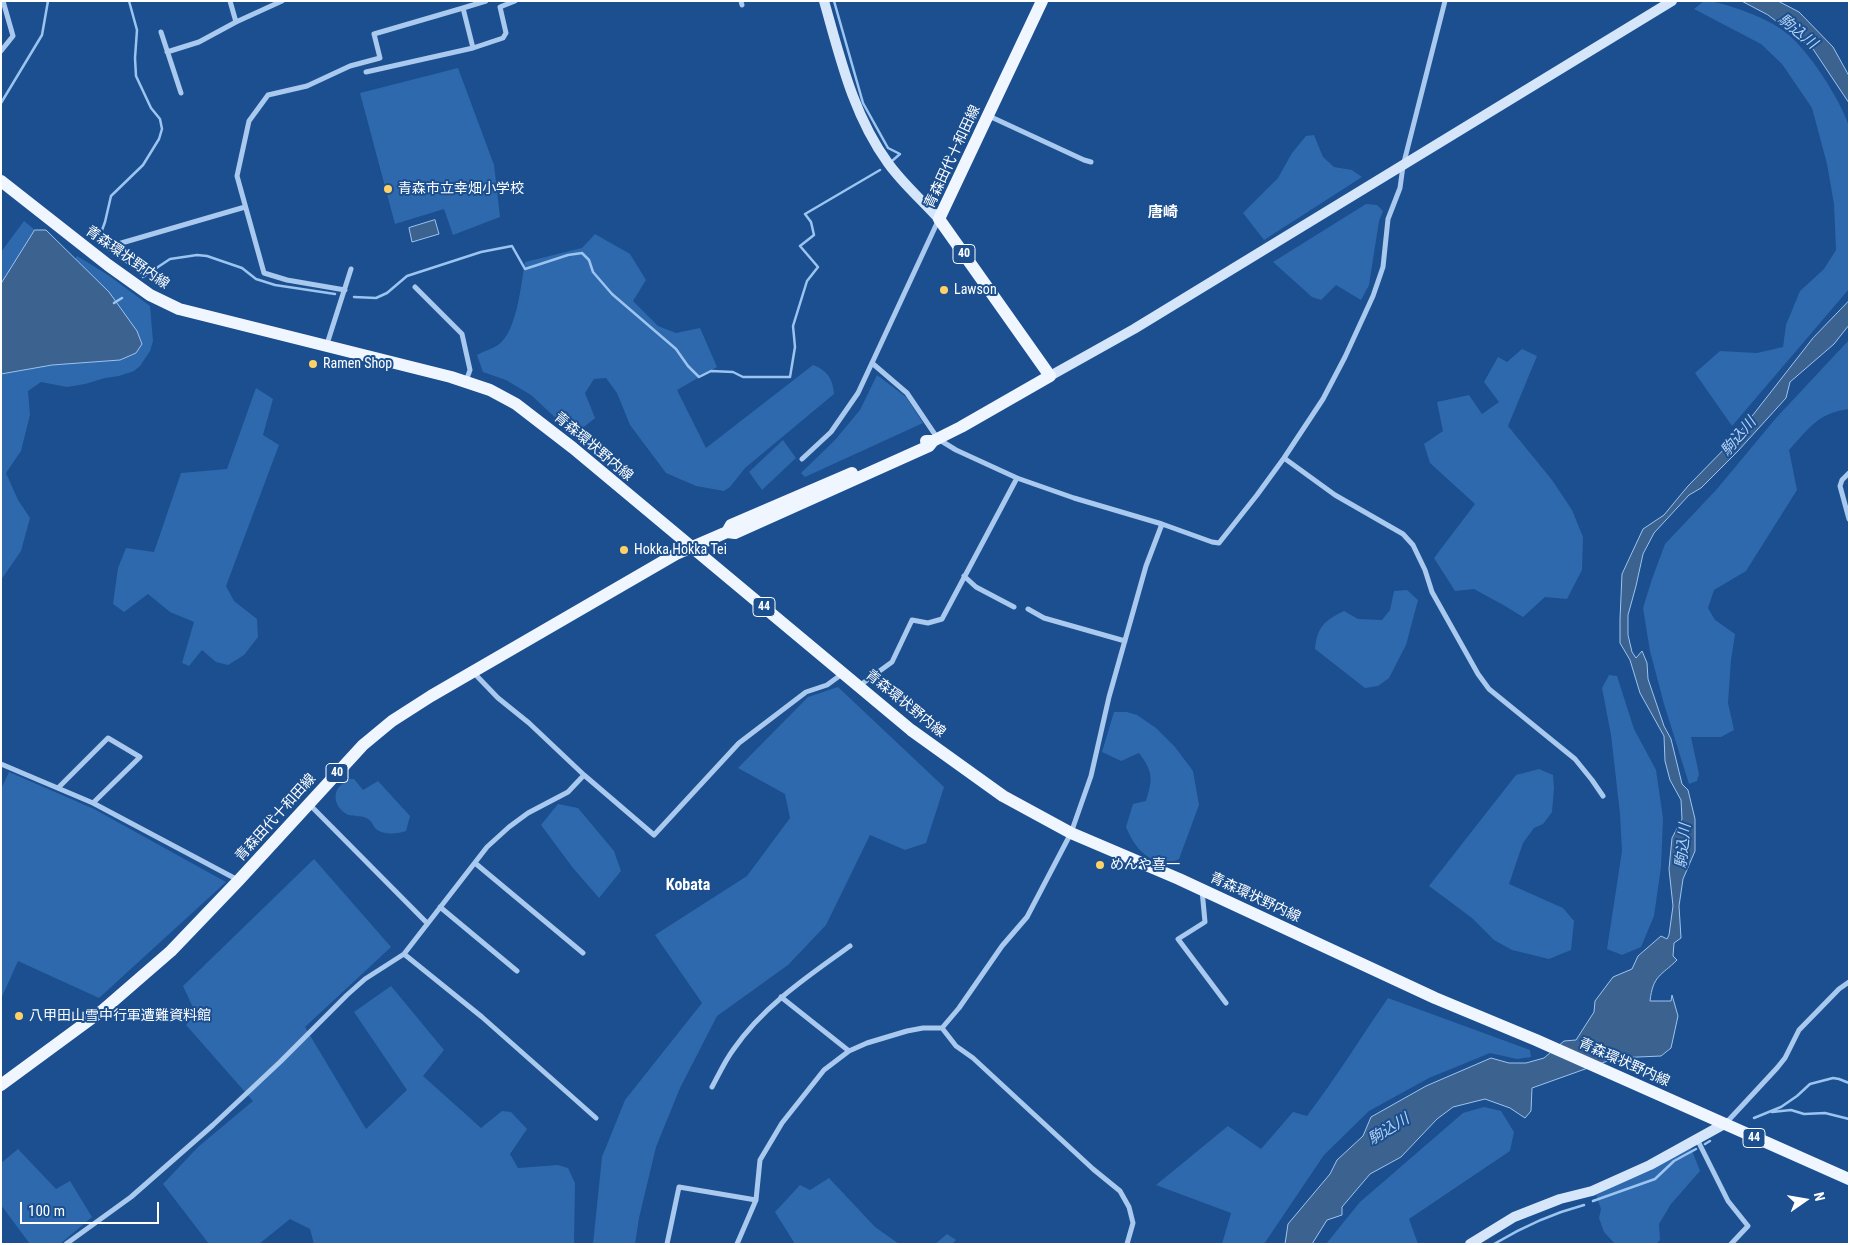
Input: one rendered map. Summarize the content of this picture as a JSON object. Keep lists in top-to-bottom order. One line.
{"streets":{"main road":["青森田代十和田線","40","青森環状野内線","44"]},"crossings":[["青森田代十和田線","青森環状野内線"]],"districts":["唐崎","Kobata"],"water":["駒込川"],"places":["青森市立幸畑小学校","Lawson","Ramen Shop","Hokka Hokka Tei","めんや喜一","八甲田山雪中行軍遭難資料館"],"scale_bar":"100 m","north":"right"}
